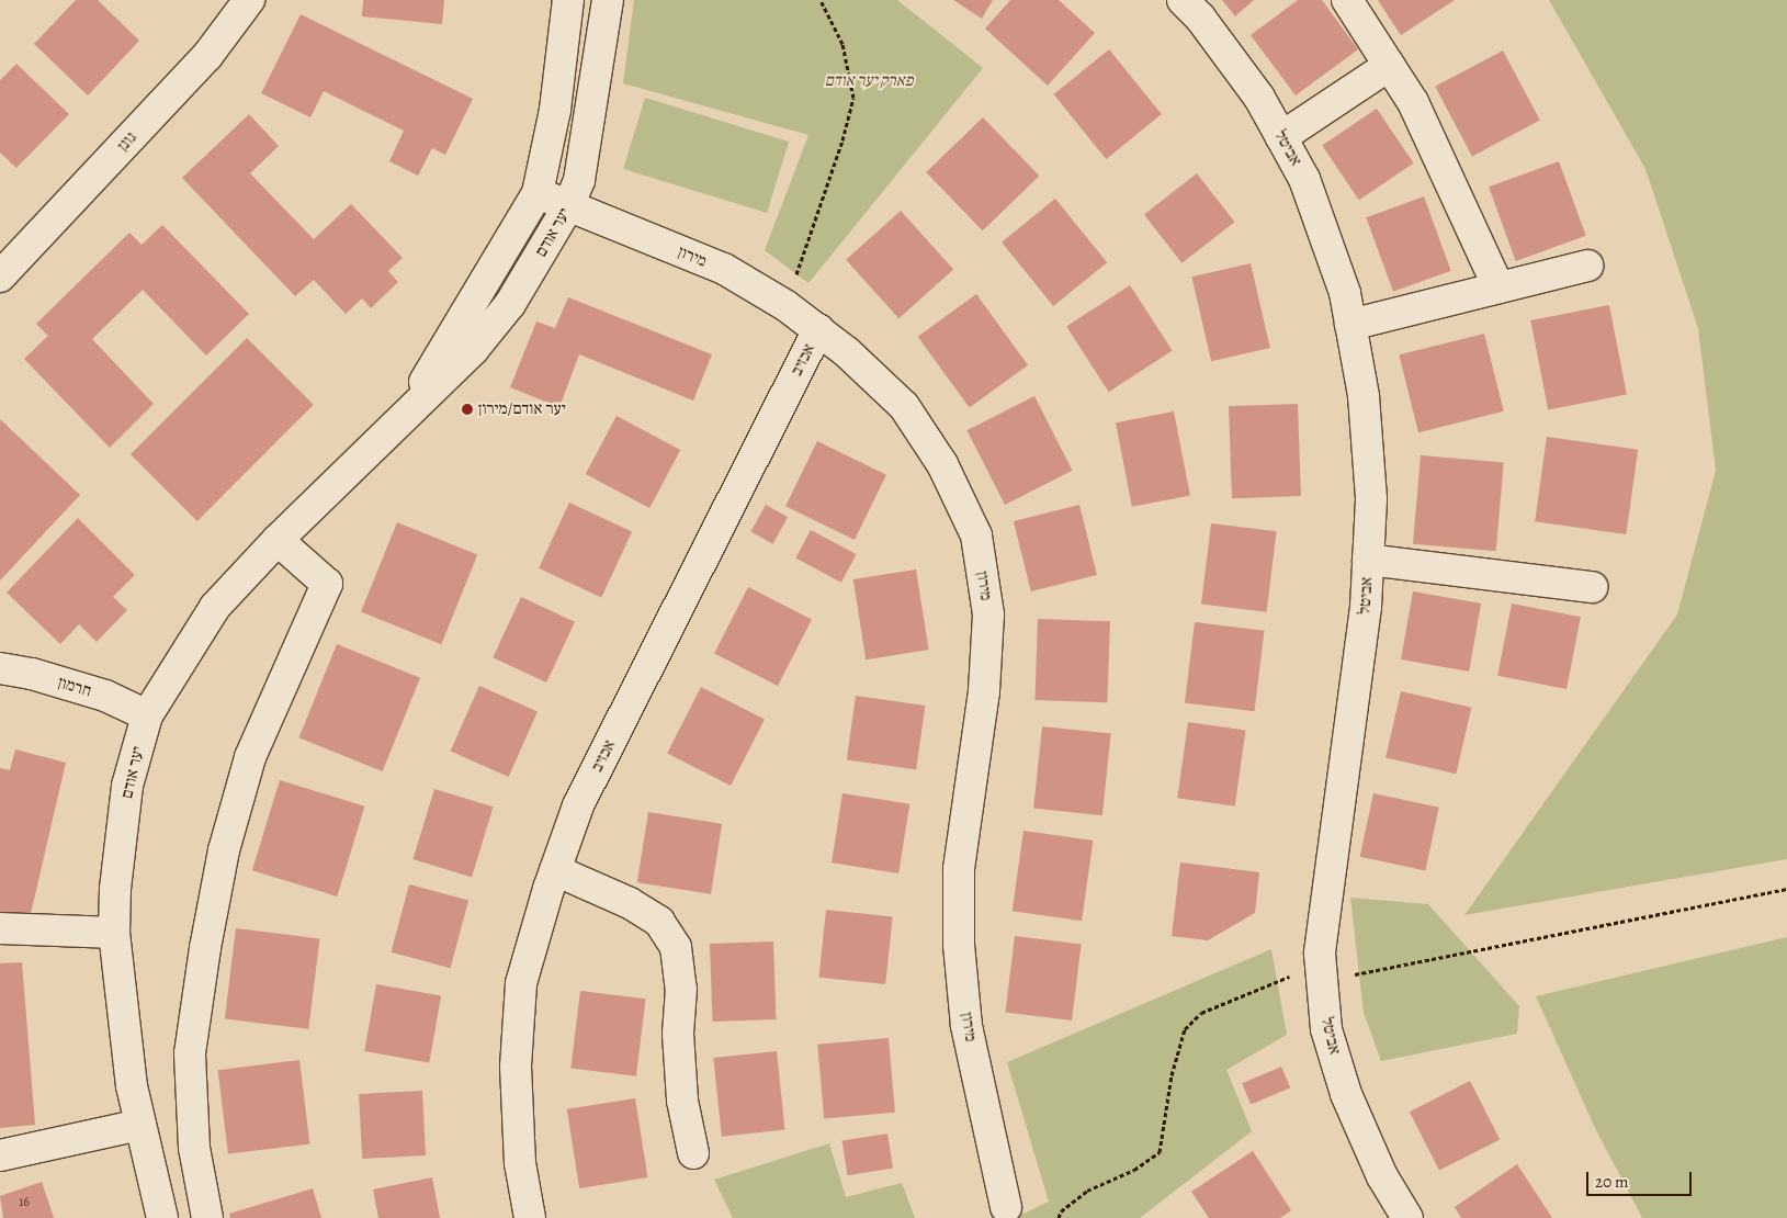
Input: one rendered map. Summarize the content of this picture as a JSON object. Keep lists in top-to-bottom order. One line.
{"streets":{"street":["גונן","אביטל","יער אודם","מירון","אכזיב","חרמון"]},"crossings":[["יער אודם","מירון"],["יער אודם","חרמון"],["מירון","אכזיב"]],"parks":["פארק יער אודם"],"places":["יער אודם/מירון"],"house_numbers":["16"],"scale_bar":"20 m"}
